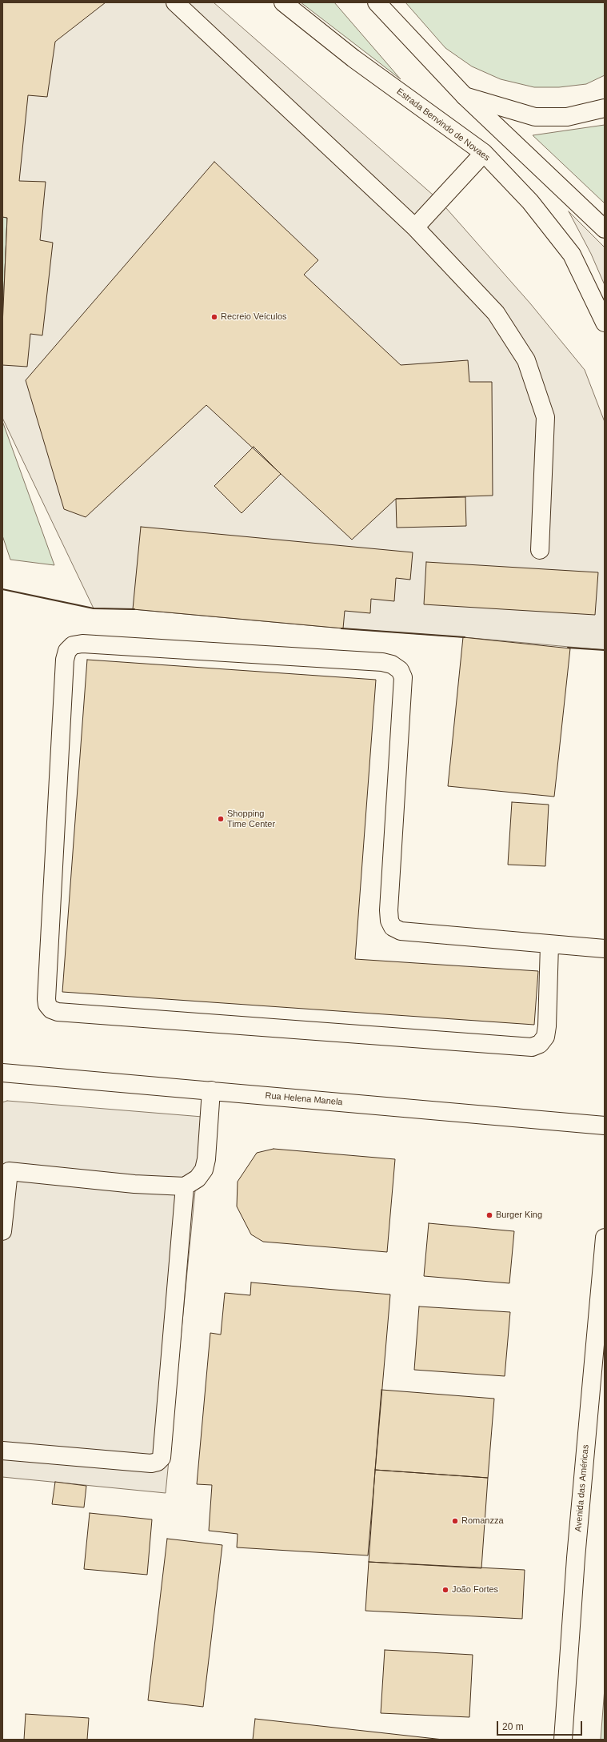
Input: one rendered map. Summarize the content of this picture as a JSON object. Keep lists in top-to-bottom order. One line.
{"streets":{"street":["Estrada Benvindo de Novaes","Rua Helena Manela","Avenida das Américas"]},"places":["Recreio Veículos","Shopping Time Center","Burger King","Romanzza","João Fortes"],"scale_bar":"20 m"}
